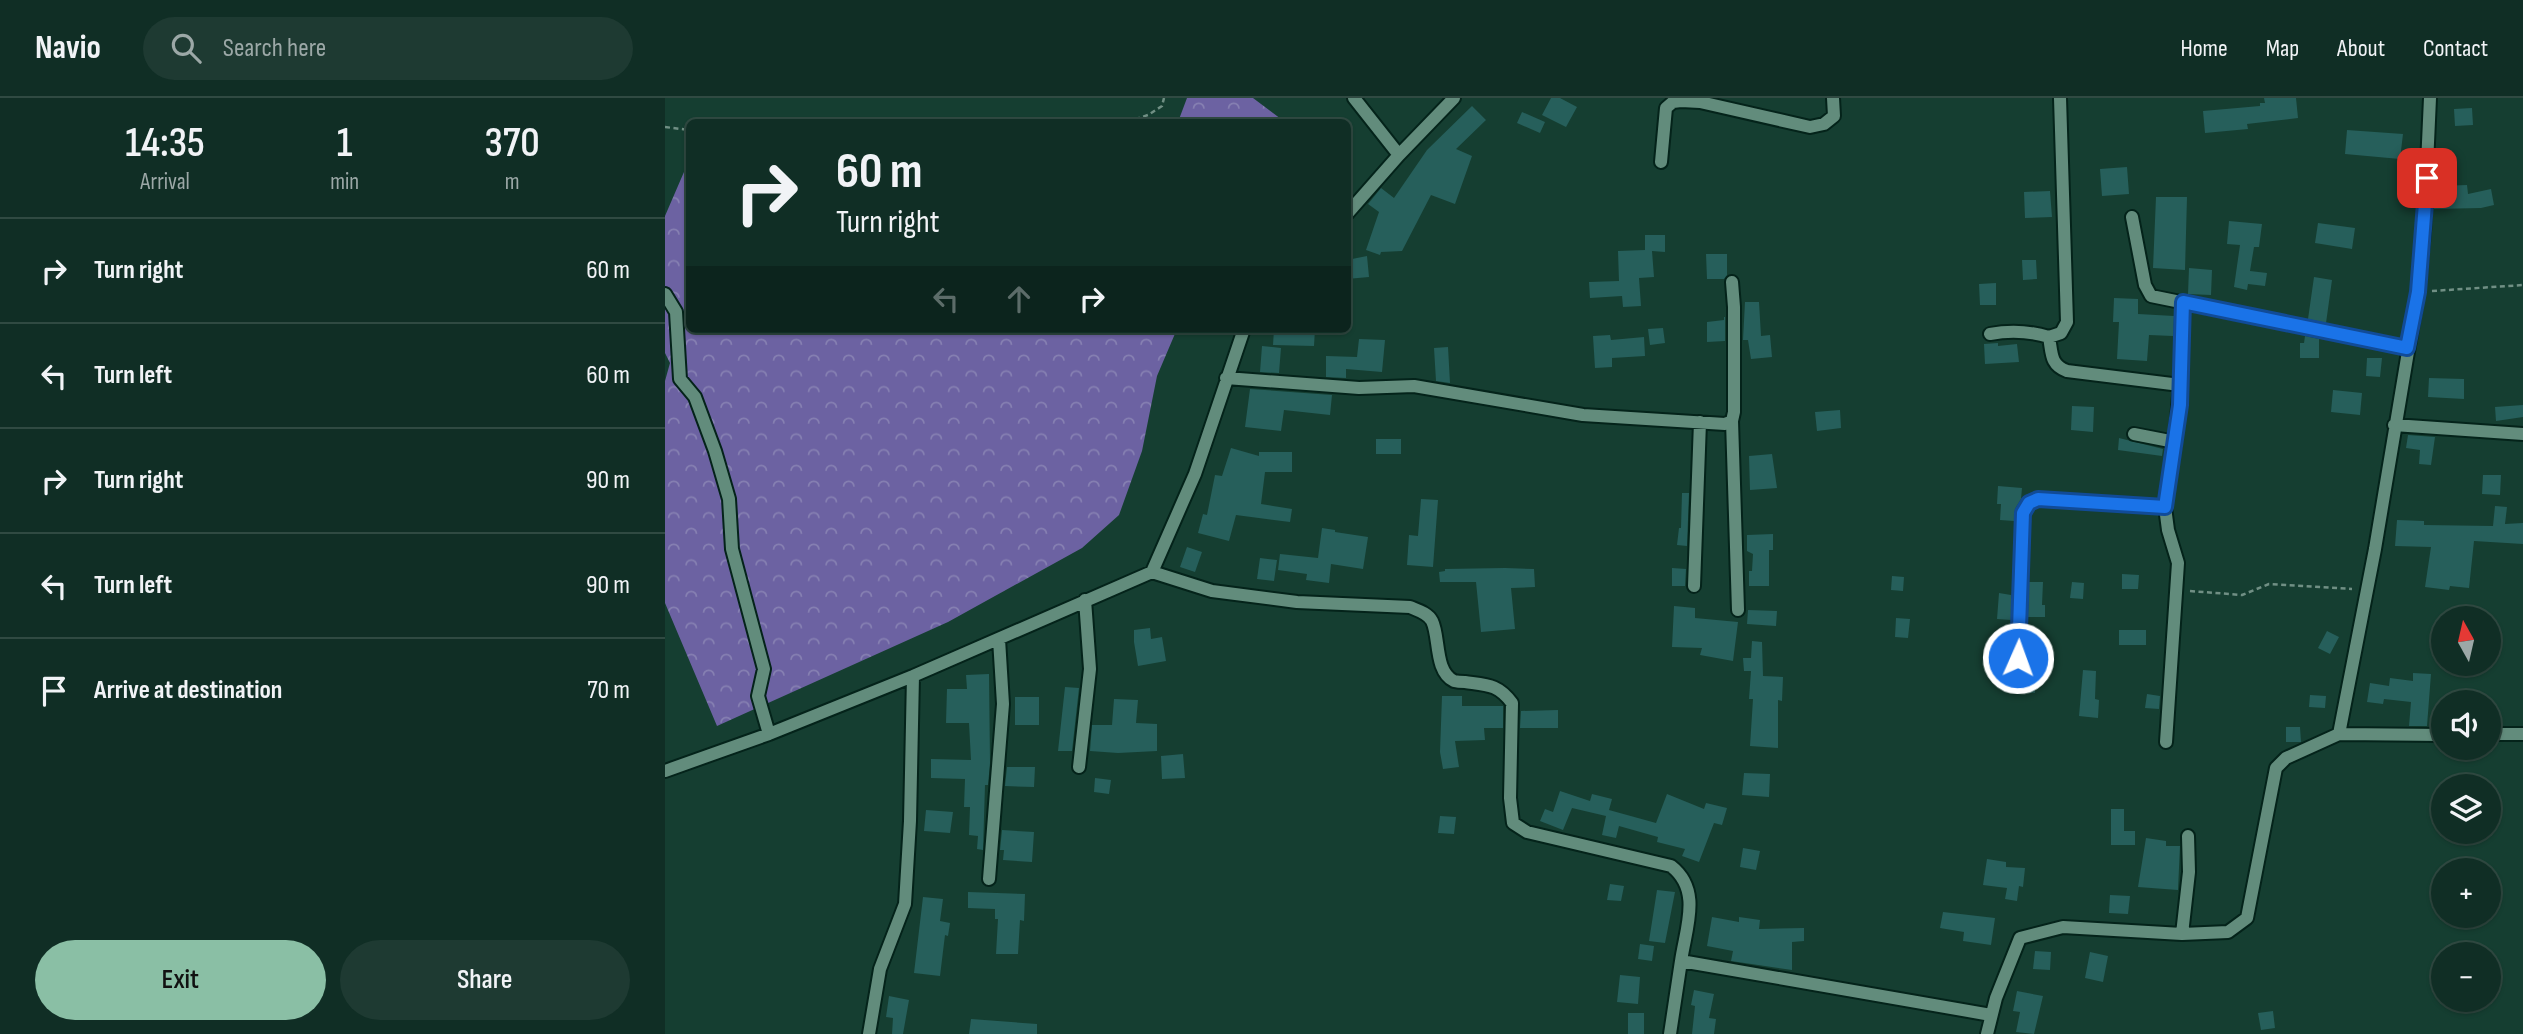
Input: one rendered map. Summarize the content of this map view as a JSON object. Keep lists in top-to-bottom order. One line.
{"north":"top","page":{"header":"Navio","search":"Search here","nav":["Home","Map","About","Contact"],"eta":["14:35","Arrival","1","min","370","m"],"turn":["60 m","Turn right"],"list":[{"name":"Turn right","value":"60 m"},{"name":"Turn left","value":"60 m"},{"name":"Turn right","value":"90 m"},{"name":"Turn left","value":"90 m"},{"name":"Arrive at destination","value":"70 m"}],"map_buttons":["+","−"],"buttons":["Exit","Share"]}}
